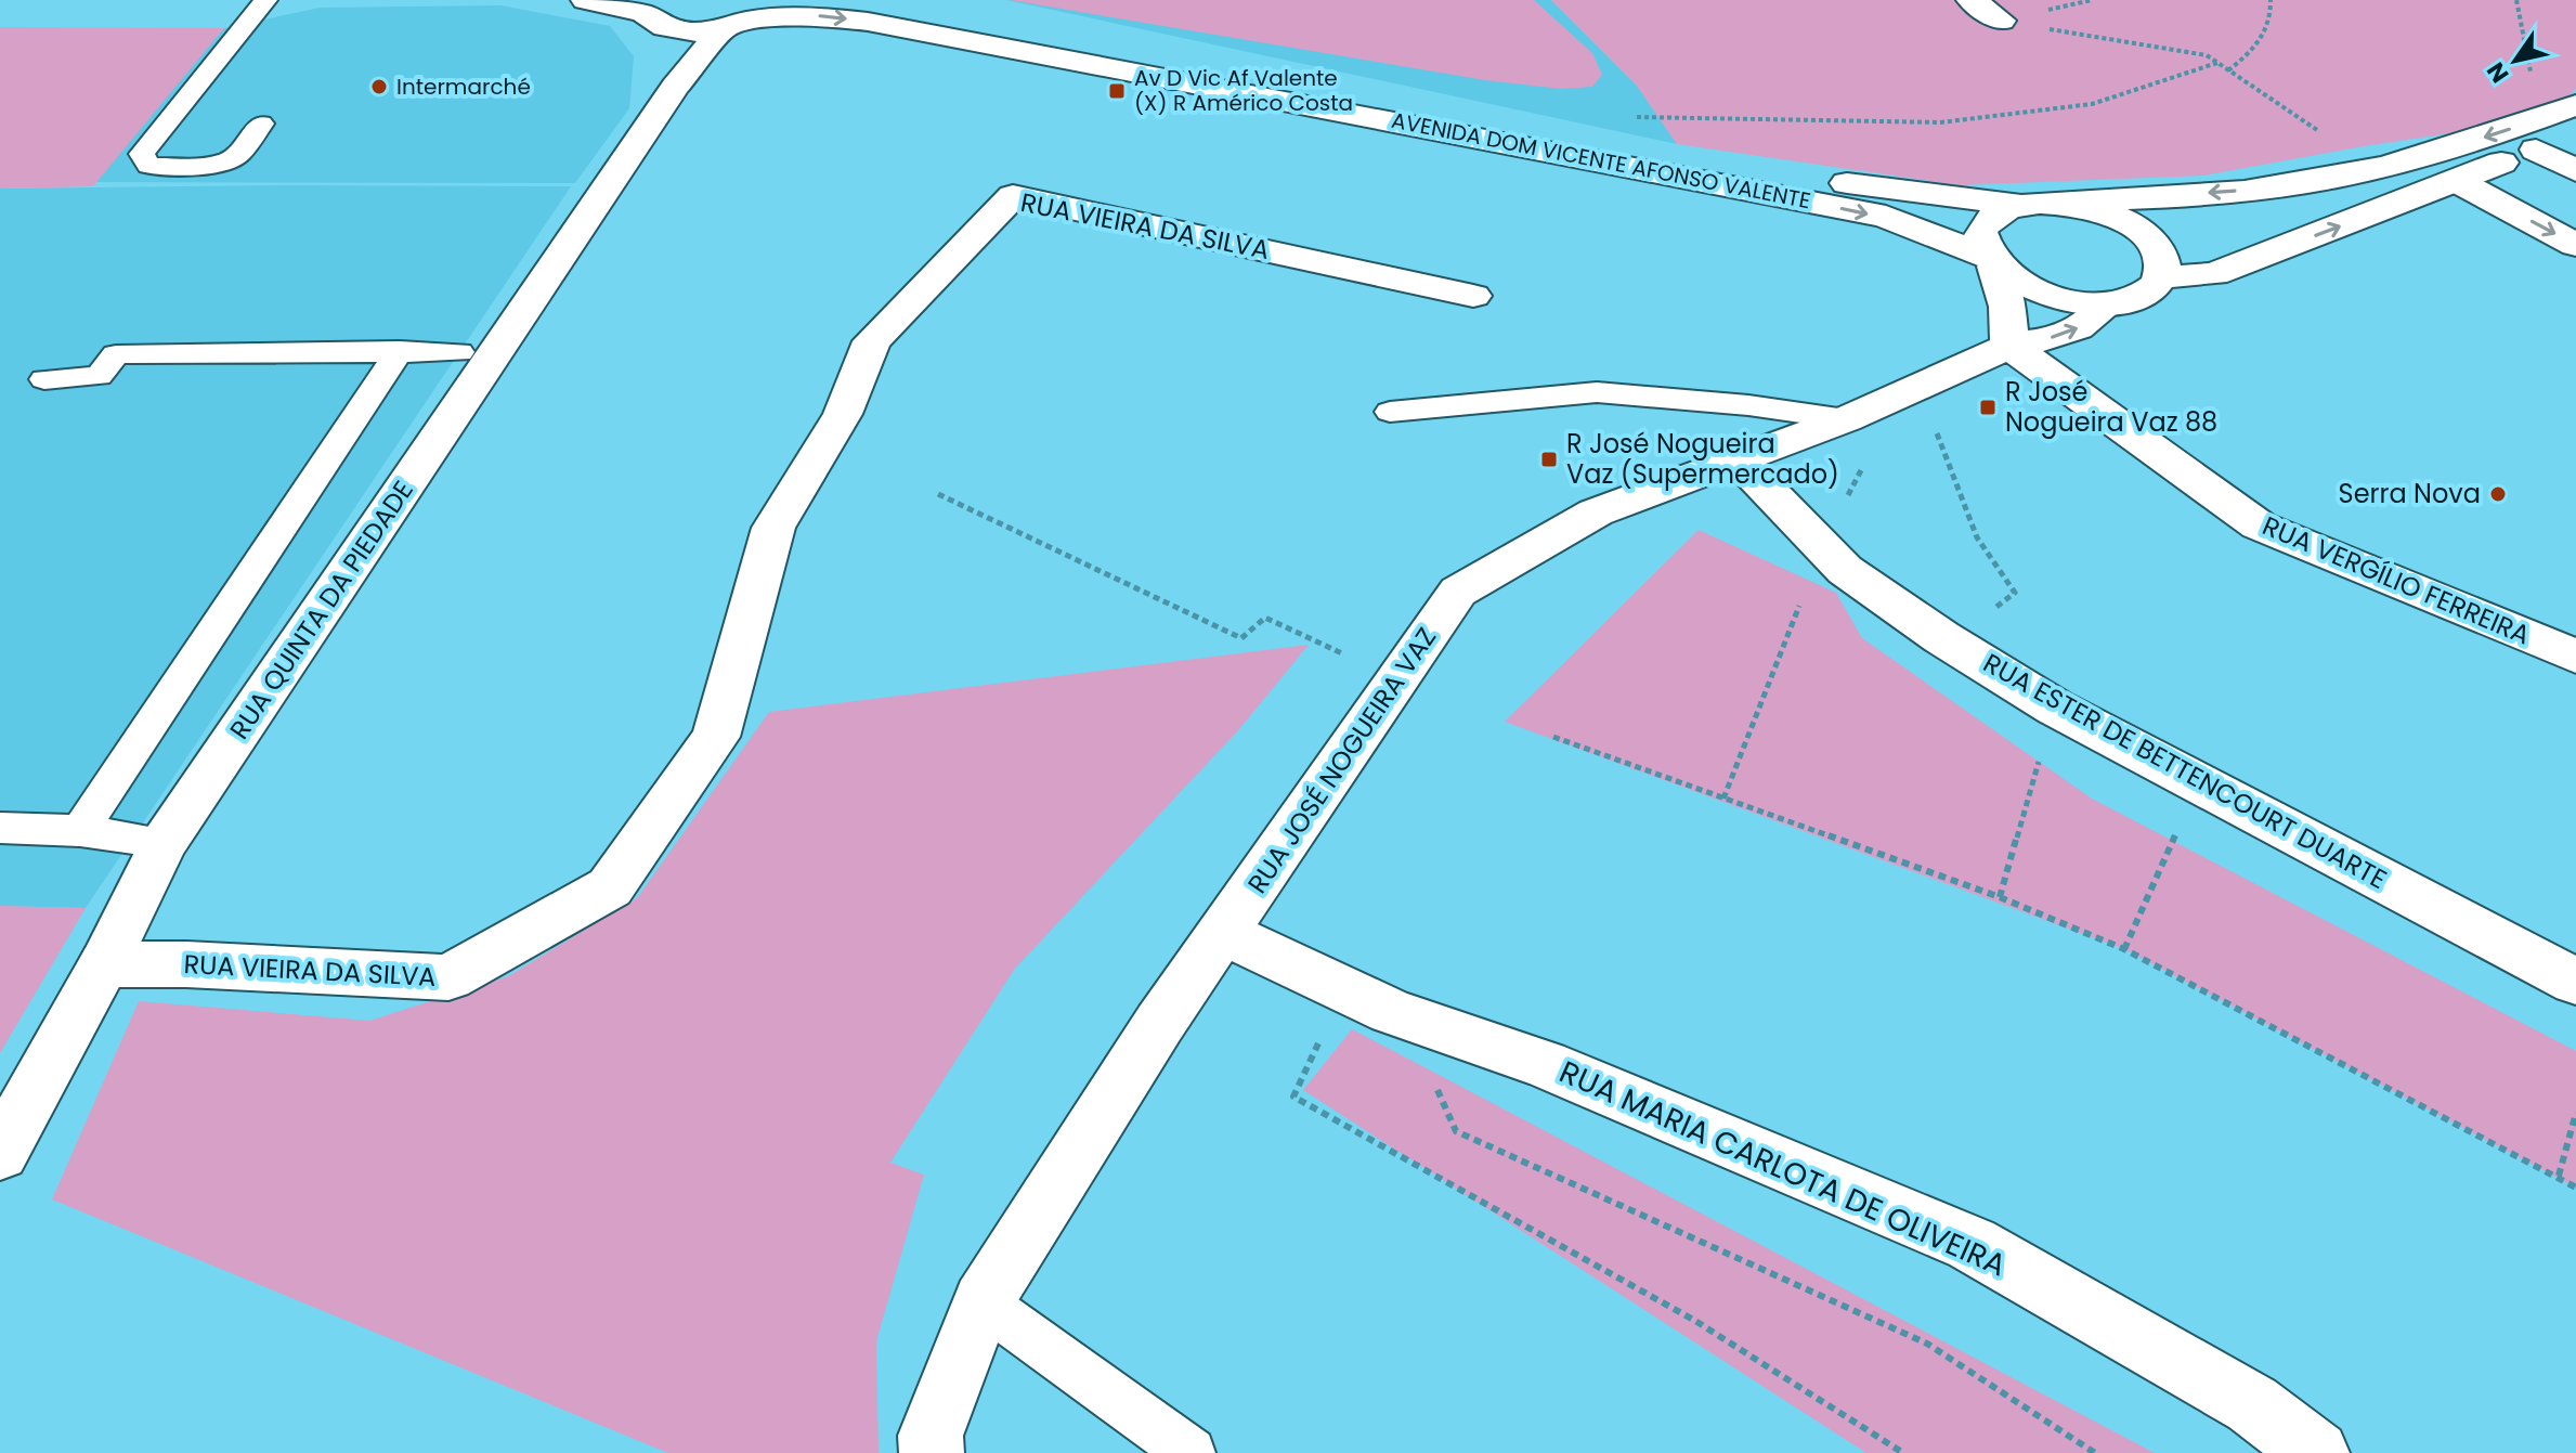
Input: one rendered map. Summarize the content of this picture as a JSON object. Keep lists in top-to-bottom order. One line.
{"streets":{"street":["AVENIDA DOM VICENTE AFONSO VALENTE","RUA VIEIRA DA SILVA","RUA VERGÍLIO FERREIRA","RUA QUINTA DA PIEDADE","RUA JOSÉ NOGUEIRA VAZ","RUA ESTER DE BETTENCOURT DUARTE","RUA MARIA CARLOTA DE OLIVEIRA"]},"crossings":[["AVENIDA DOM VICENTE AFONSO VALENTE","RUA QUINTA DA PIEDADE"],["AVENIDA DOM VICENTE AFONSO VALENTE","RUA JOSÉ NOGUEIRA VAZ"],["RUA VIEIRA DA SILVA","RUA QUINTA DA PIEDADE"],["RUA VERGÍLIO FERREIRA","RUA JOSÉ NOGUEIRA VAZ"],["RUA JOSÉ NOGUEIRA VAZ","RUA ESTER DE BETTENCOURT DUARTE"],["RUA JOSÉ NOGUEIRA VAZ","RUA MARIA CARLOTA DE OLIVEIRA"]],"places":{"other":["Intermarché","Serra Nova"],"transit":["Av D Vic Af Valente (X) R Américo Costa","R José Nogueira Vaz 88","R José Nogueira Vaz (Supermercado)"]},"north":"bottom left"}
